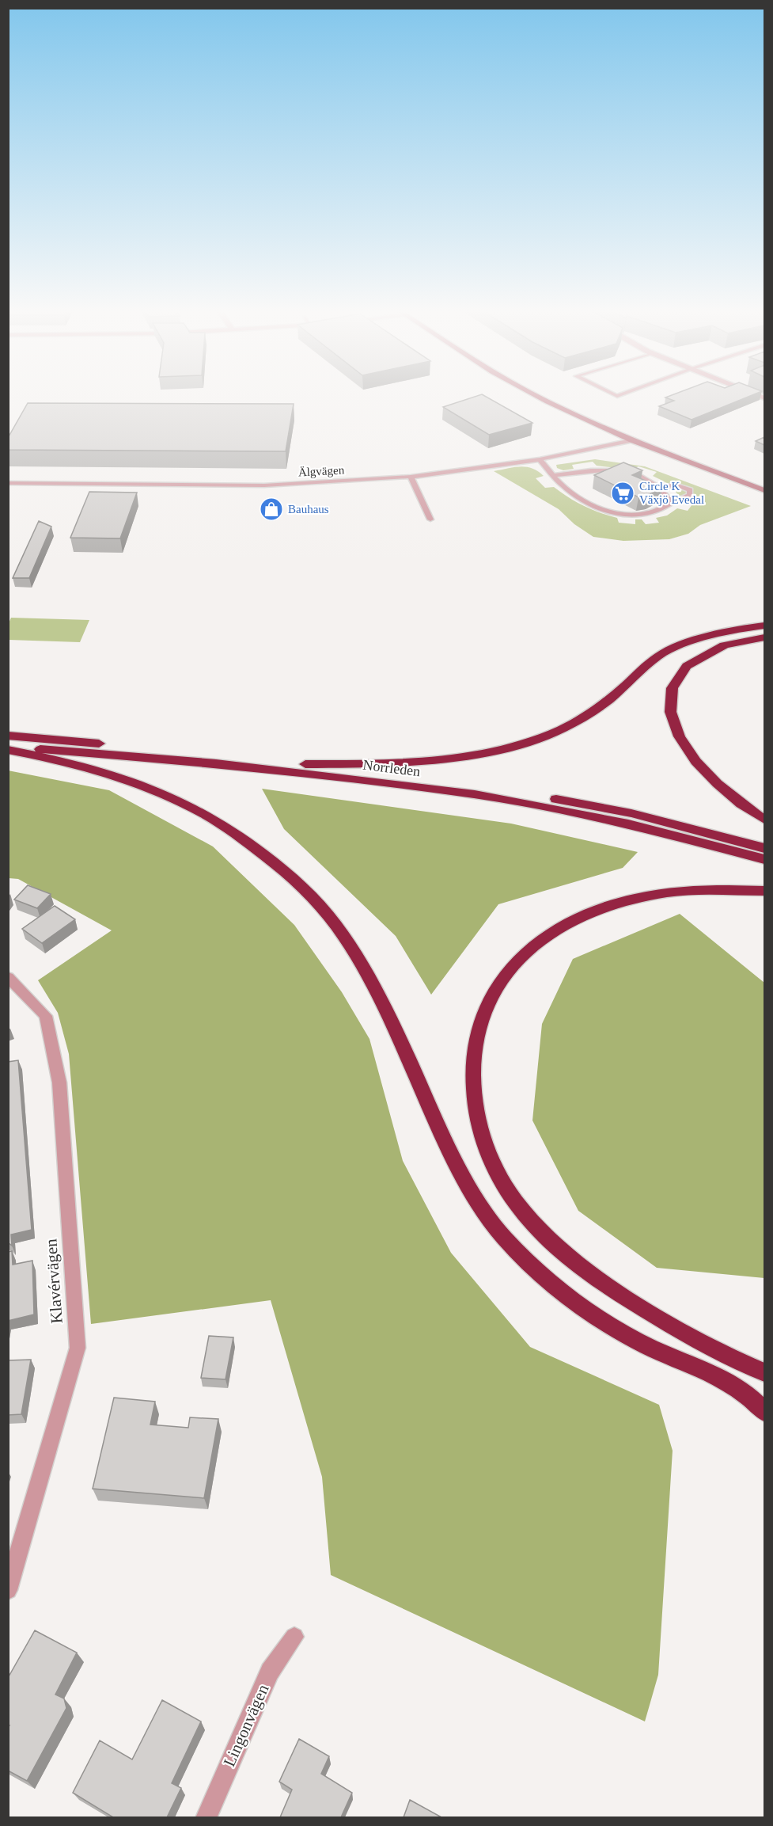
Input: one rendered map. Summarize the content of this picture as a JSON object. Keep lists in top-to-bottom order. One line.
{"streets":{"highway":["Norrleden"],"street":["Klavérvägen","Lingonvägen"],"lane":["Älgvägen"]},"places":{"supermarket":["Circle K Växjö Evedal"],"shop":["Bauhaus"]}}
